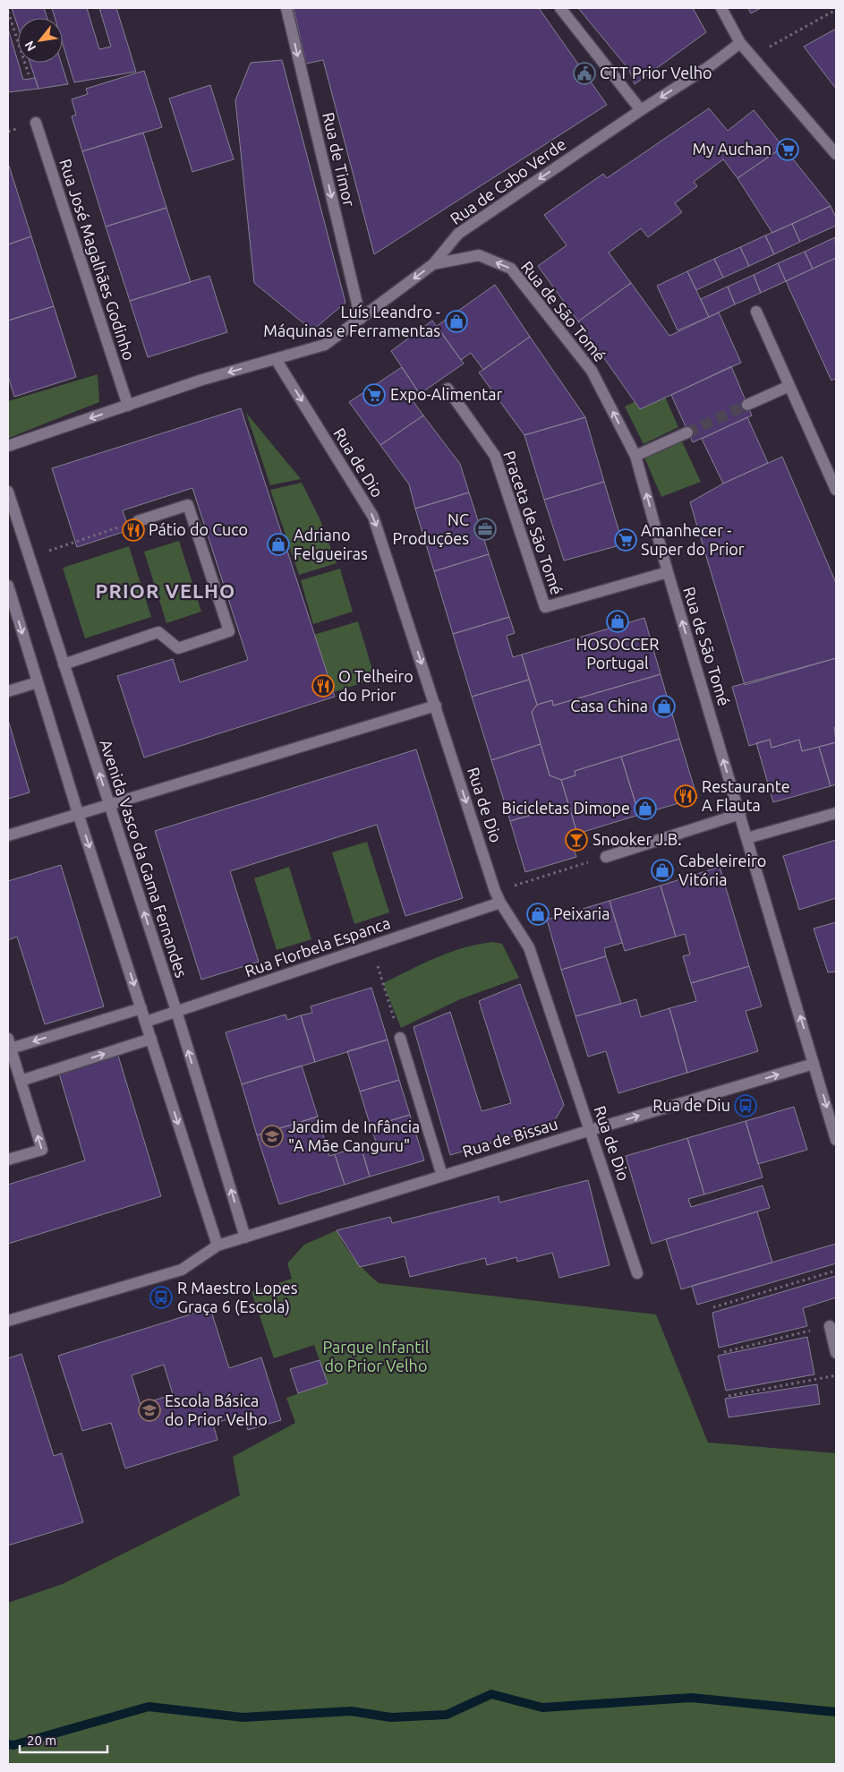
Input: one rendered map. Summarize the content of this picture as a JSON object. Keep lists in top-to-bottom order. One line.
{"streets":{"street":["Rua de Timor","Rua de Cabo Verde","Rua José Magalhães Godinho","Rua de São Tomé","Rua de Dio","Praceta de São Tomé","Avenida Vasco da Gama Fernandes","Rua Florbela Espanca","Rua de Bissau"]},"crossings":[["Rua de Timor","Rua de Cabo Verde"],["Rua de Cabo Verde","Rua José Magalhães Godinho"],["Rua de Cabo Verde","Rua de São Tomé"],["Rua de Cabo Verde","Rua de Dio"],["Rua de São Tomé","Praceta de São Tomé"],["Rua de São Tomé","Rua de Bissau"],["Rua de Dio","Rua Florbela Espanca"],["Rua de Dio","Rua de Bissau"],["Avenida Vasco da Gama Fernandes","Rua Florbela Espanca"],["Avenida Vasco da Gama Fernandes","Rua de Bissau"]],"one_way":["Rua de Timor","Rua de Cabo Verde","Rua de Dio"],"districts":["PRIOR VELHO"],"parks":["Parque Infantil do Prior Velho"],"places":{"public building":["CTT Prior Velho"],"supermarket":["My Auchan","Expo-Alimentar","Amanhecer - Super do Prior"],"shop":["Luís Leandro - Máquinas e Ferramentas","Adriano Felgueiras","HOSOCCER Portugal","Casa China","Bicicletas Dimope","Cabeleireiro Vitória","Peixaria"],"office":["NC Produções"],"restaurant":["Pátio do Cuco","O Telheiro do Prior","Restaurante A Flauta"],"bar":["Snooker J.B."],"bus stop":["Rua de Diu","R Maestro Lopes Graça 6 (Escola)"],"school or university":["Jardim de Infância \"A Mãe Canguru\"","Escola Básica do Prior Velho"]},"scale_bar":"20 m","north":"bottom left"}
